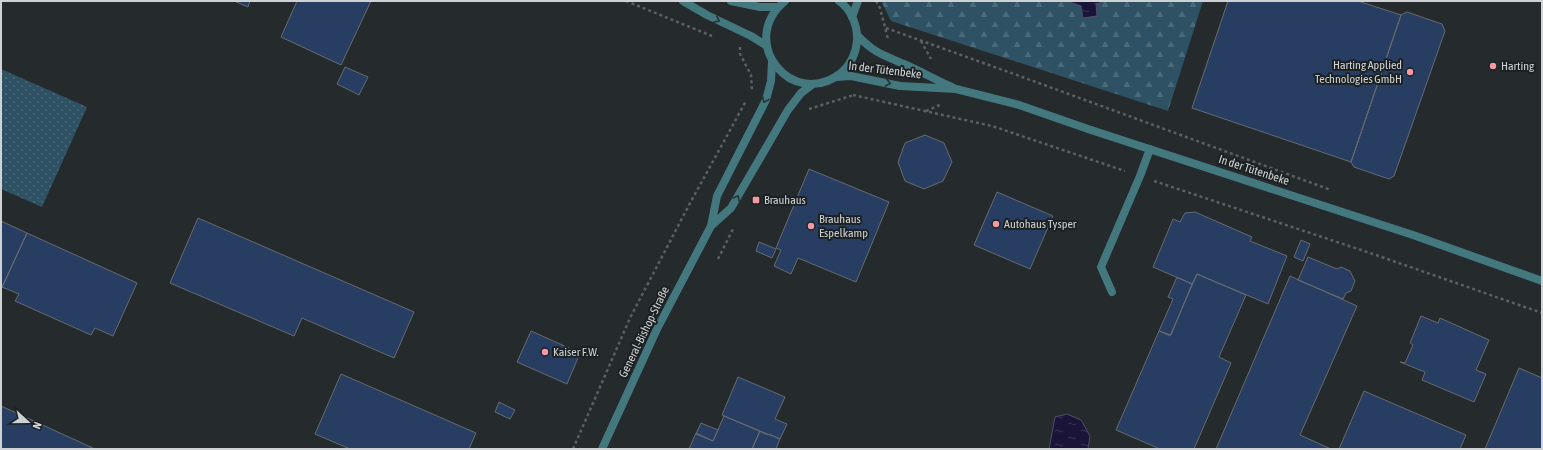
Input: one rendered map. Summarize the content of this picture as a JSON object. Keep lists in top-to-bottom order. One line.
{"streets":{"street":["In der Tütenbeke","General-Bishop-Straße"]},"places":{"other":["Harting","Harting Applied Technologies GmbH","Autohaus Tysper","Brauhaus Espelkamp","Kaiser F.W."],"transit":["Brauhaus"]},"north":"right"}
